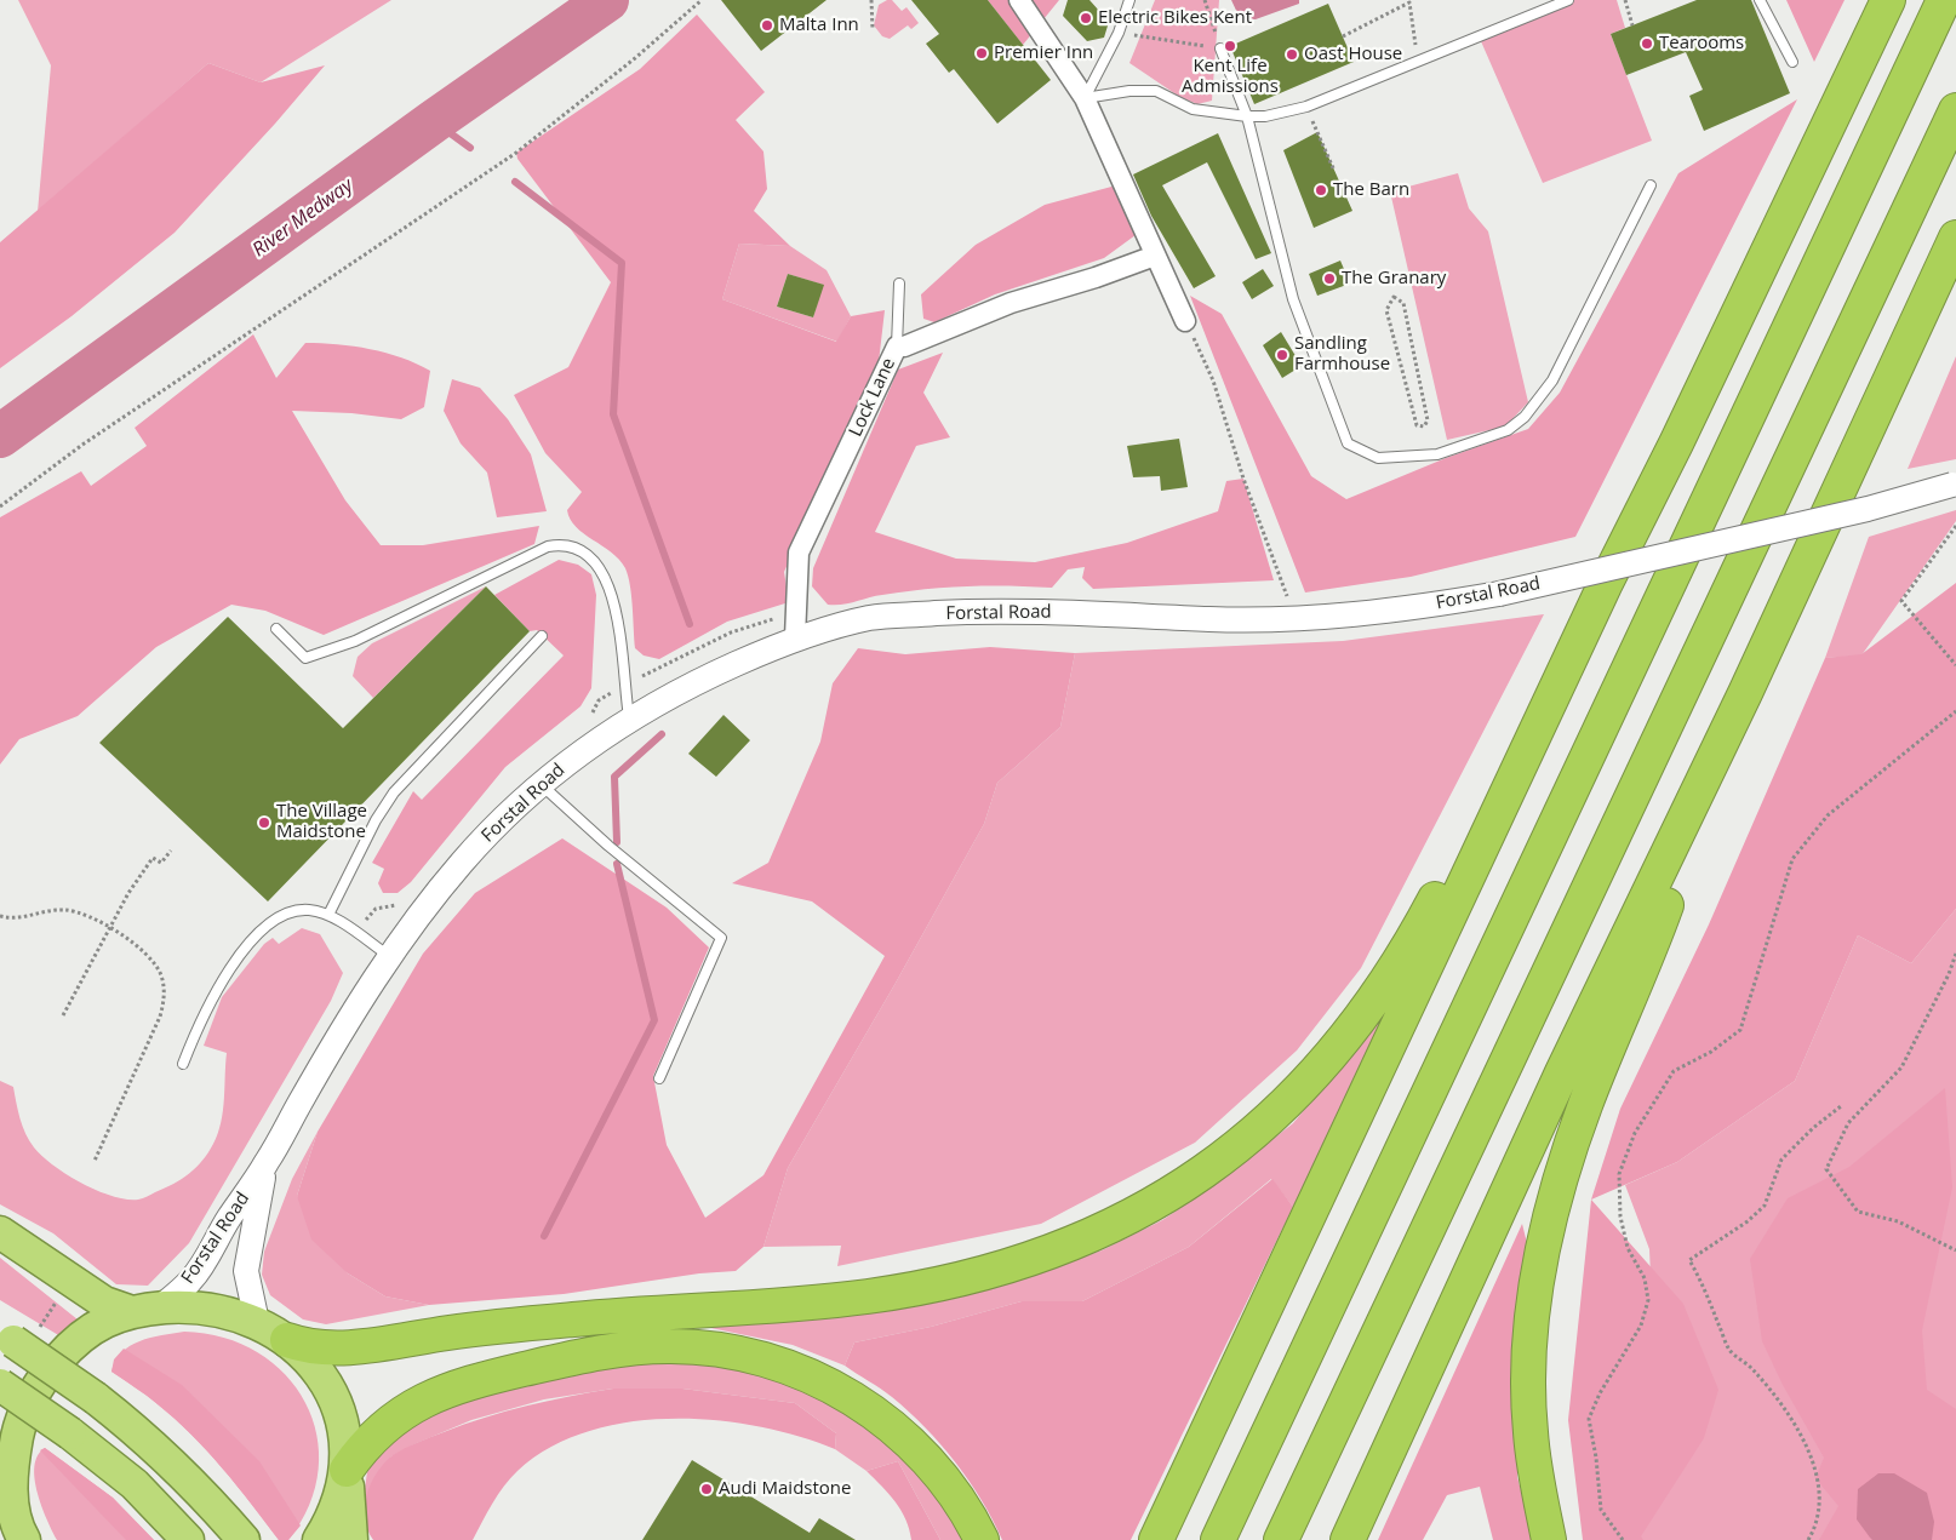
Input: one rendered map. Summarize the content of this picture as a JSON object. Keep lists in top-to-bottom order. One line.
{"streets":{"street":["Lock Lane","Forstal Road"]},"crossings":[["Lock Lane","Forstal Road"]],"water":["River Medway"],"places":["Electric Bikes Kent","Malta Inn","Tearooms","Kent Life Admissions","Premier Inn","Oast House","The Barn","The Granary","Sandling Farmhouse","The Village Maidstone","Audi Maidstone"]}
